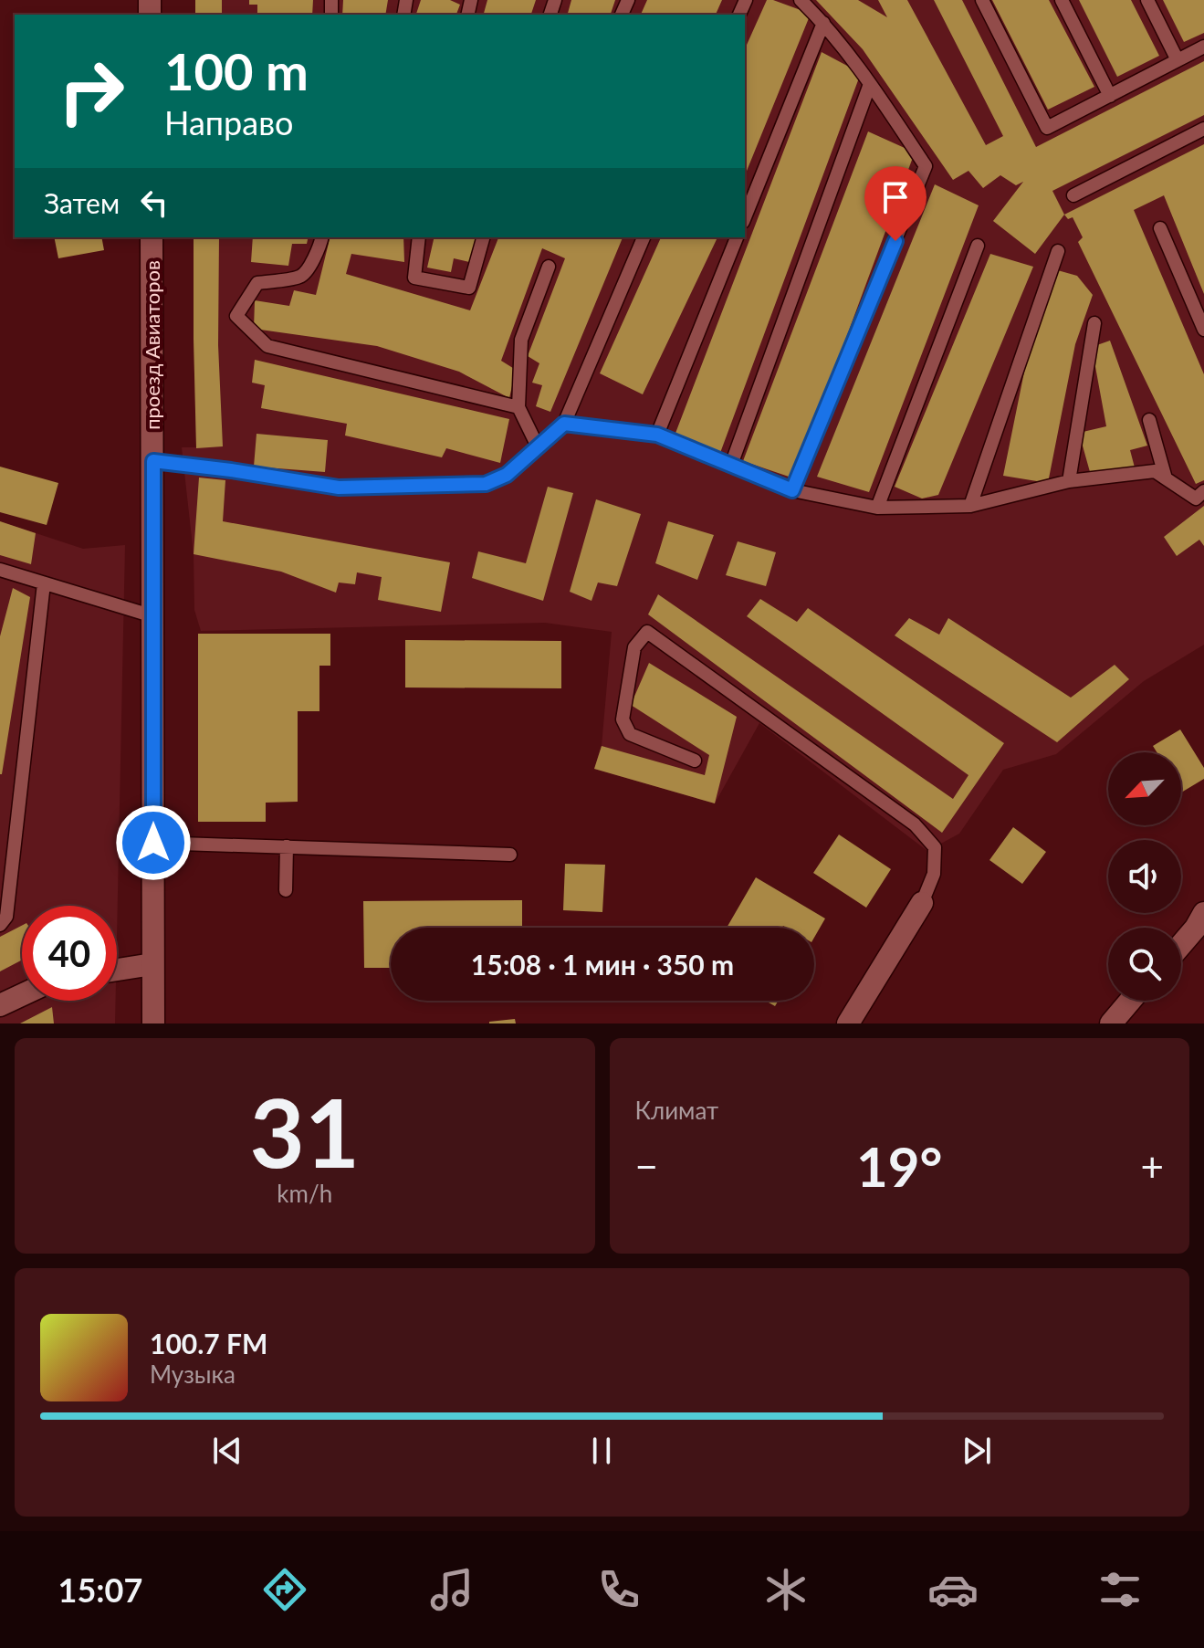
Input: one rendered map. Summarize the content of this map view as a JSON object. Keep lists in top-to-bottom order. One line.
{"streets":{"street":["проезд Авиаторов"]},"north":"bottom left","page":{"turn":["100 m","Направо"],"then":"Затем","limit":"40","trip":"15:08 · 1 мин · 350 m","tile":[["31","km/h"],"Климат"],"heat":["−","19°","+"],"song":["100.7 FM","Музыка"],"tabs":"15:07"}}
